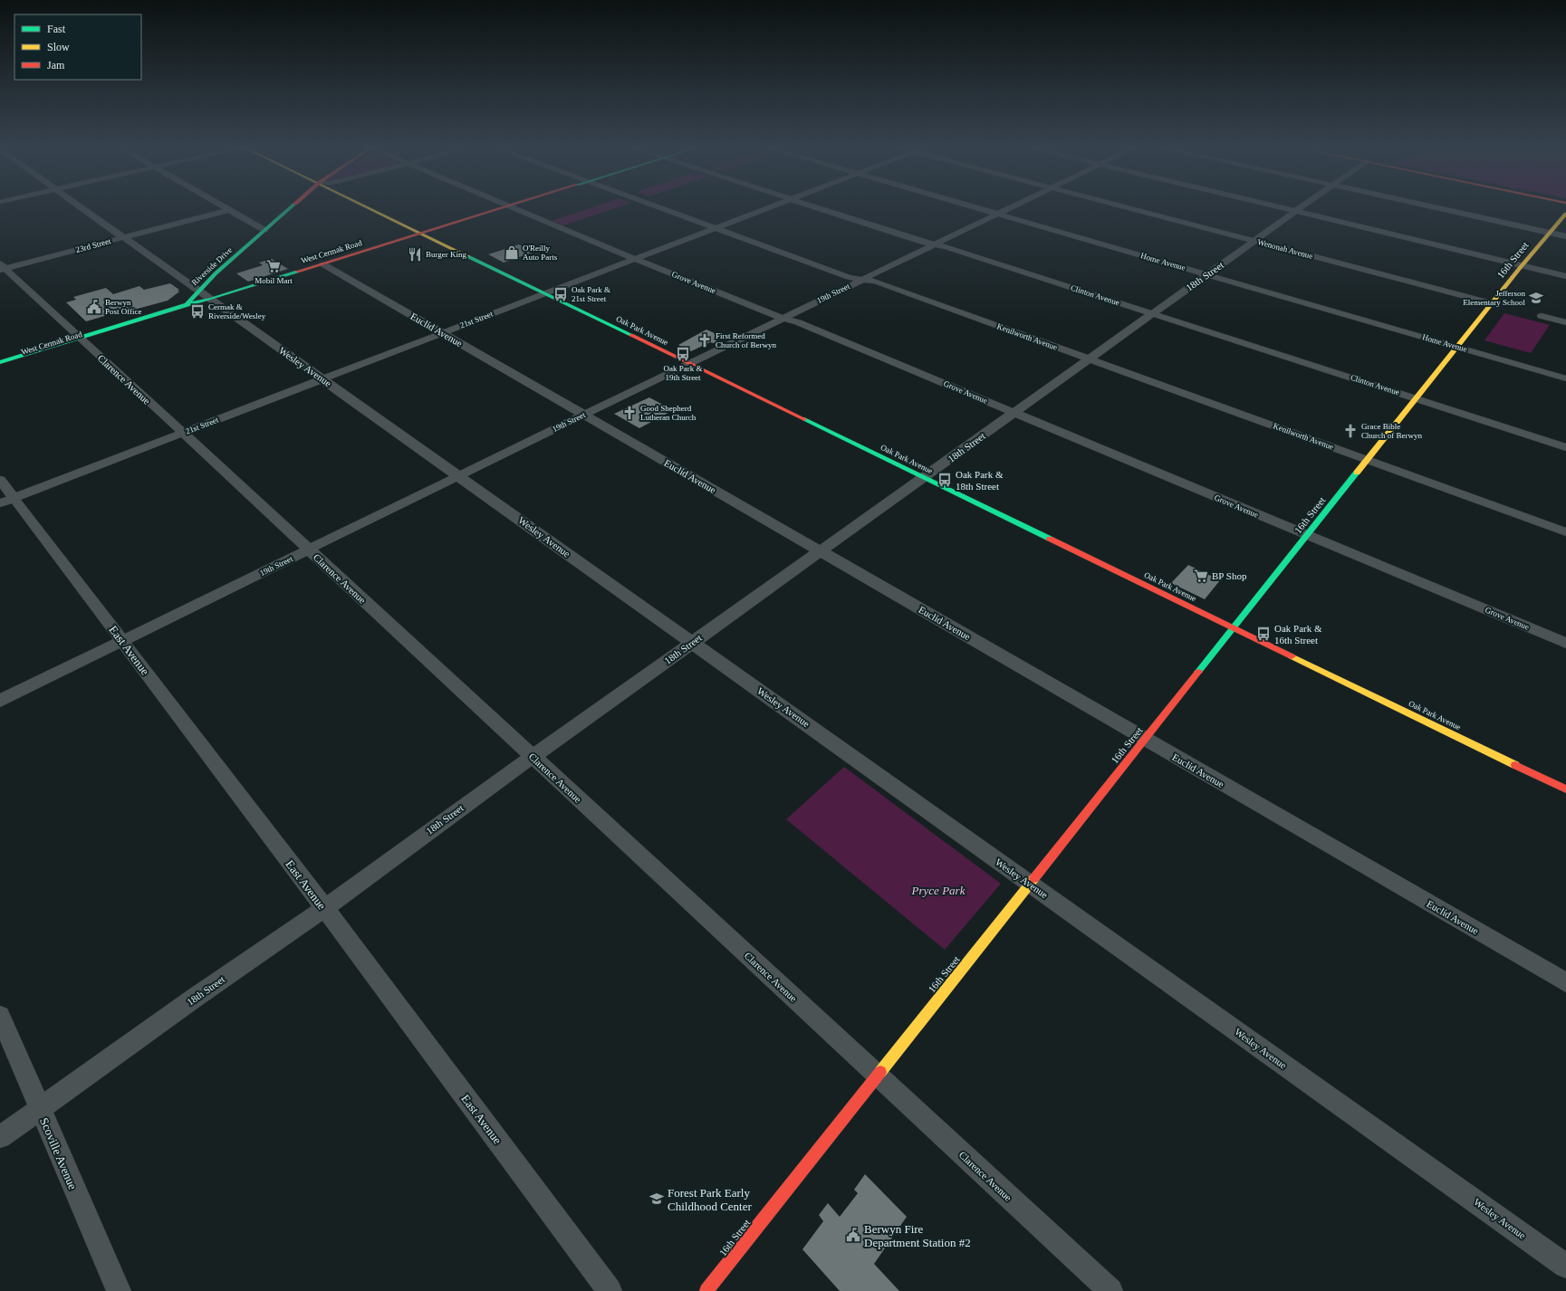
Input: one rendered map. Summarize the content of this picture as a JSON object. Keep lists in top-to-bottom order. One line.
{"streets":{"street":["23rd Street","Wenonah Avenue","West Cermak Road","16th Street","Home Avenue","Riverside Drive","18th Street","Grove Avenue","19th Street","Clinton Avenue","21st Street","Euclid Avenue","Oak Park Avenue","Kenilworth Avenue","Wesley Avenue","Clarence Avenue","East Avenue","Scoville Avenue"]},"crossings":[["23rd Street","Wesley Avenue"],["23rd Street","Clarence Avenue"],["Wenonah Avenue","16th Street"],["Wenonah Avenue","18th Street"],["West Cermak Road","Riverside Drive"],["West Cermak Road","Grove Avenue"],["West Cermak Road","Euclid Avenue"],["West Cermak Road","Oak Park Avenue"],["West Cermak Road","Wesley Avenue"],["West Cermak Road","Clarence Avenue"],["16th Street","Home Avenue"],["16th Street","Grove Avenue"],["16th Street","Clinton Avenue"],["16th Street","Euclid Avenue"],["16th Street","Oak Park Avenue"],["16th Street","Kenilworth Avenue"],["16th Street","Wesley Avenue"],["16th Street","Clarence Avenue"],["Home Avenue","18th Street"],["Home Avenue","19th Street"],["Riverside Drive","Wesley Avenue"],["18th Street","Grove Avenue"],["18th Street","Clinton Avenue"],["18th Street","Euclid Avenue"],["18th Street","Oak Park Avenue"],["18th Street","Kenilworth Avenue"],["18th Street","Wesley Avenue"],["18th Street","Clarence Avenue"],["18th Street","East Avenue"],["18th Street","Scoville Avenue"],["Grove Avenue","19th Street"],["Grove Avenue","21st Street"],["19th Street","Clinton Avenue"],["19th Street","Euclid Avenue"],["19th Street","Oak Park Avenue"],["19th Street","Kenilworth Avenue"],["19th Street","Wesley Avenue"],["19th Street","Clarence Avenue"],["19th Street","East Avenue"],["21st Street","Euclid Avenue"],["21st Street","Oak Park Avenue"],["21st Street","Kenilworth Avenue"],["21st Street","Wesley Avenue"],["21st Street","Clarence Avenue"],["21st Street","East Avenue"]],"parks":["Pryce Park"],"places":{"shop":["O'Reilly Auto Parts"],"restaurant":["Burger King"],"supermarket":["Mobil Mart","BP Shop"],"bus stop":["Oak Park & 21st Street","Cermak & Riverside/Wesley","Oak Park & 19th Street","Oak Park & 18th Street","Oak Park & 16th Street"],"school or university":["Jefferson Elementary School","Forest Park Early Childhood Center"],"public building":["Berwyn Post Office","Berwyn Fire Department Station #2"],"church":["First Reformed Church of Berwyn","Good Shepherd Lutheran Church","Grace Bible Church of Berwyn"]},"legend":["Fast","Slow","Jam"]}
